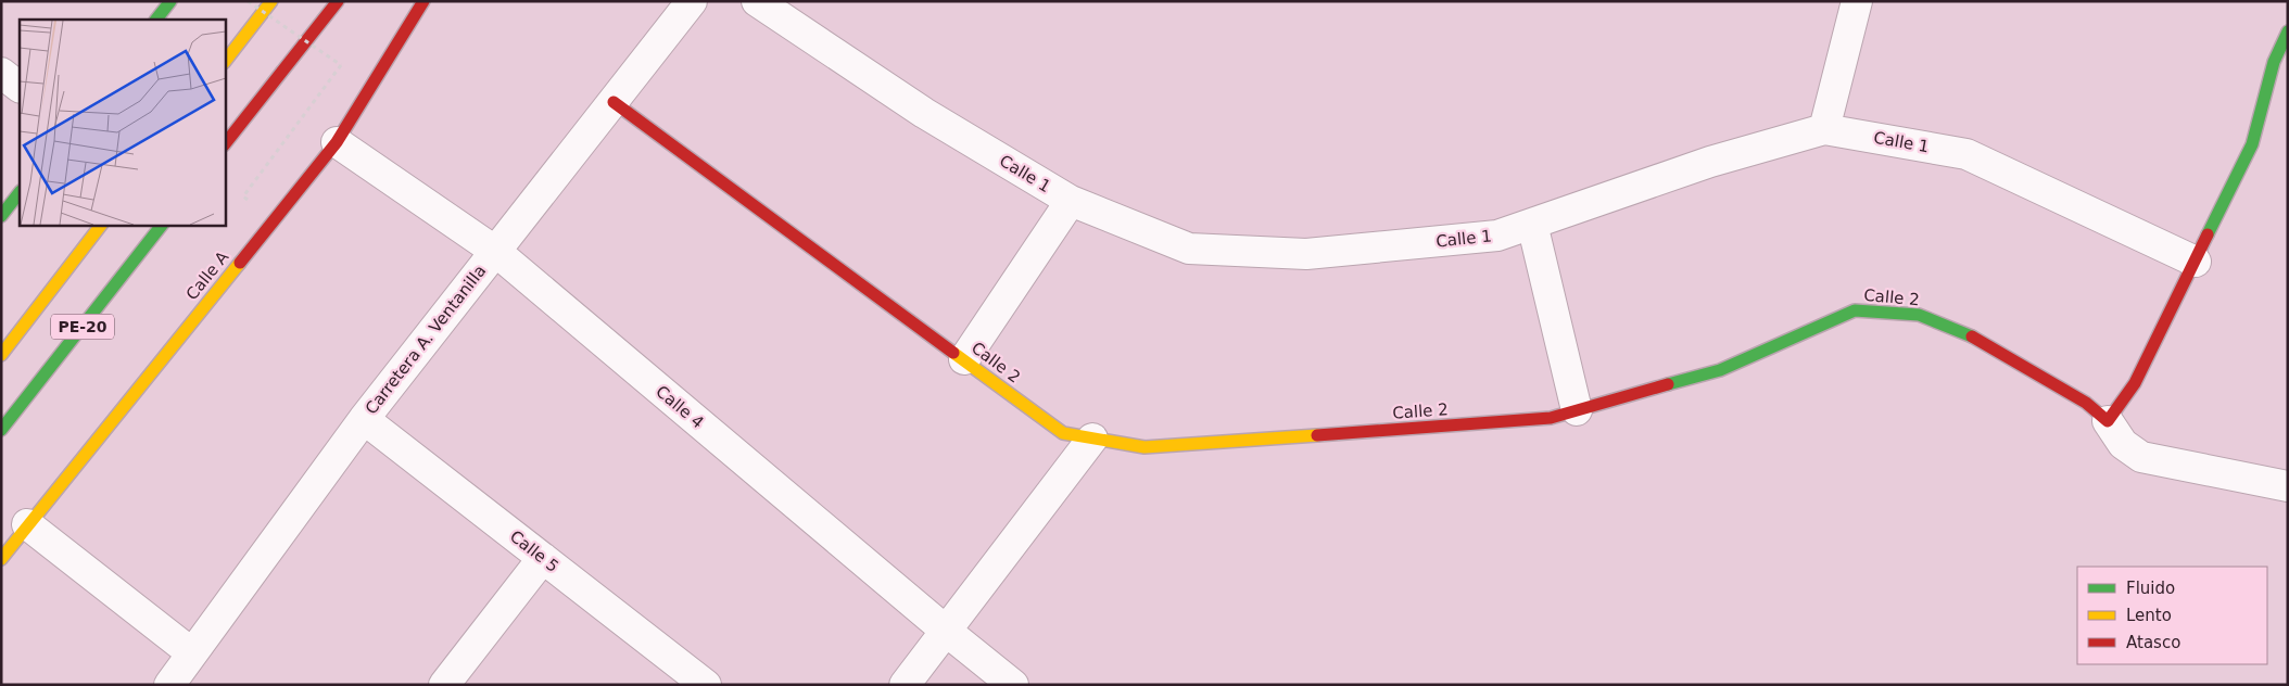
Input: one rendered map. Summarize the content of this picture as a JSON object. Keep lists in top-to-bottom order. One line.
{"streets":{"main road":["Calle A","Calle 2","PE-20"],"street":["Calle 1","Carretera A. Ventanilla","Calle 4","Calle 5"]},"crossings":[["Calle A","Calle 4"],["Calle 2","Carretera A. Ventanilla"],["Carretera A. Ventanilla","Calle 4"],["Carretera A. Ventanilla","Calle 5"]],"legend":["Fluido","Lento","Atasco"]}
